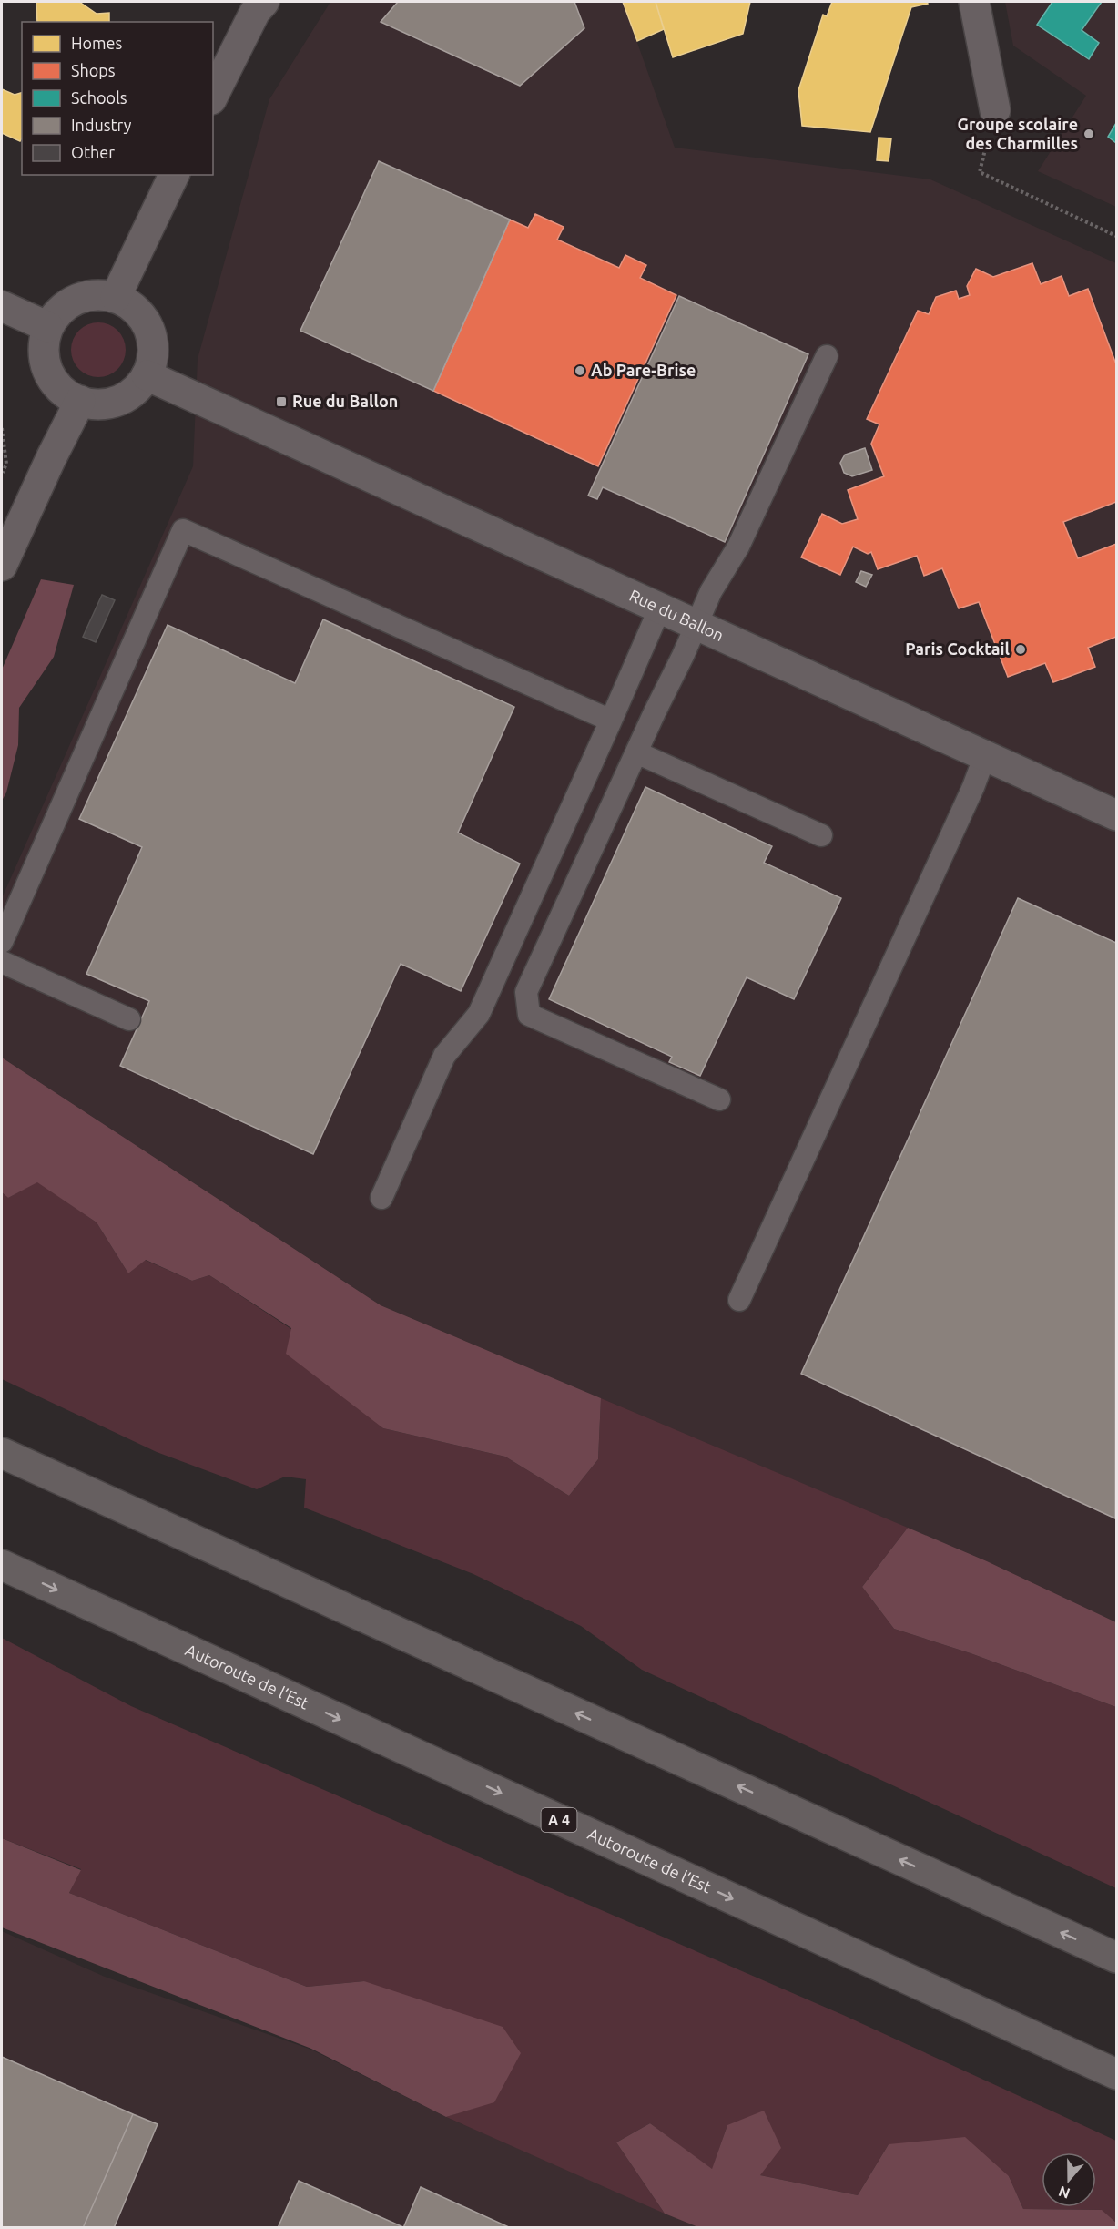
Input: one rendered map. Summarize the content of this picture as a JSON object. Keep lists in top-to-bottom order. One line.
{"streets":{"highway":["Autoroute de l’Est","A 4"],"street":["Rue du Ballon"]},"places":{"other":["Groupe scolaire des Charmilles","Ab Pare-Brise","Paris Cocktail"],"transit":["Rue du Ballon"]},"legend":["Homes","Shops","Schools","Industry","Other"],"north":"bottom"}
